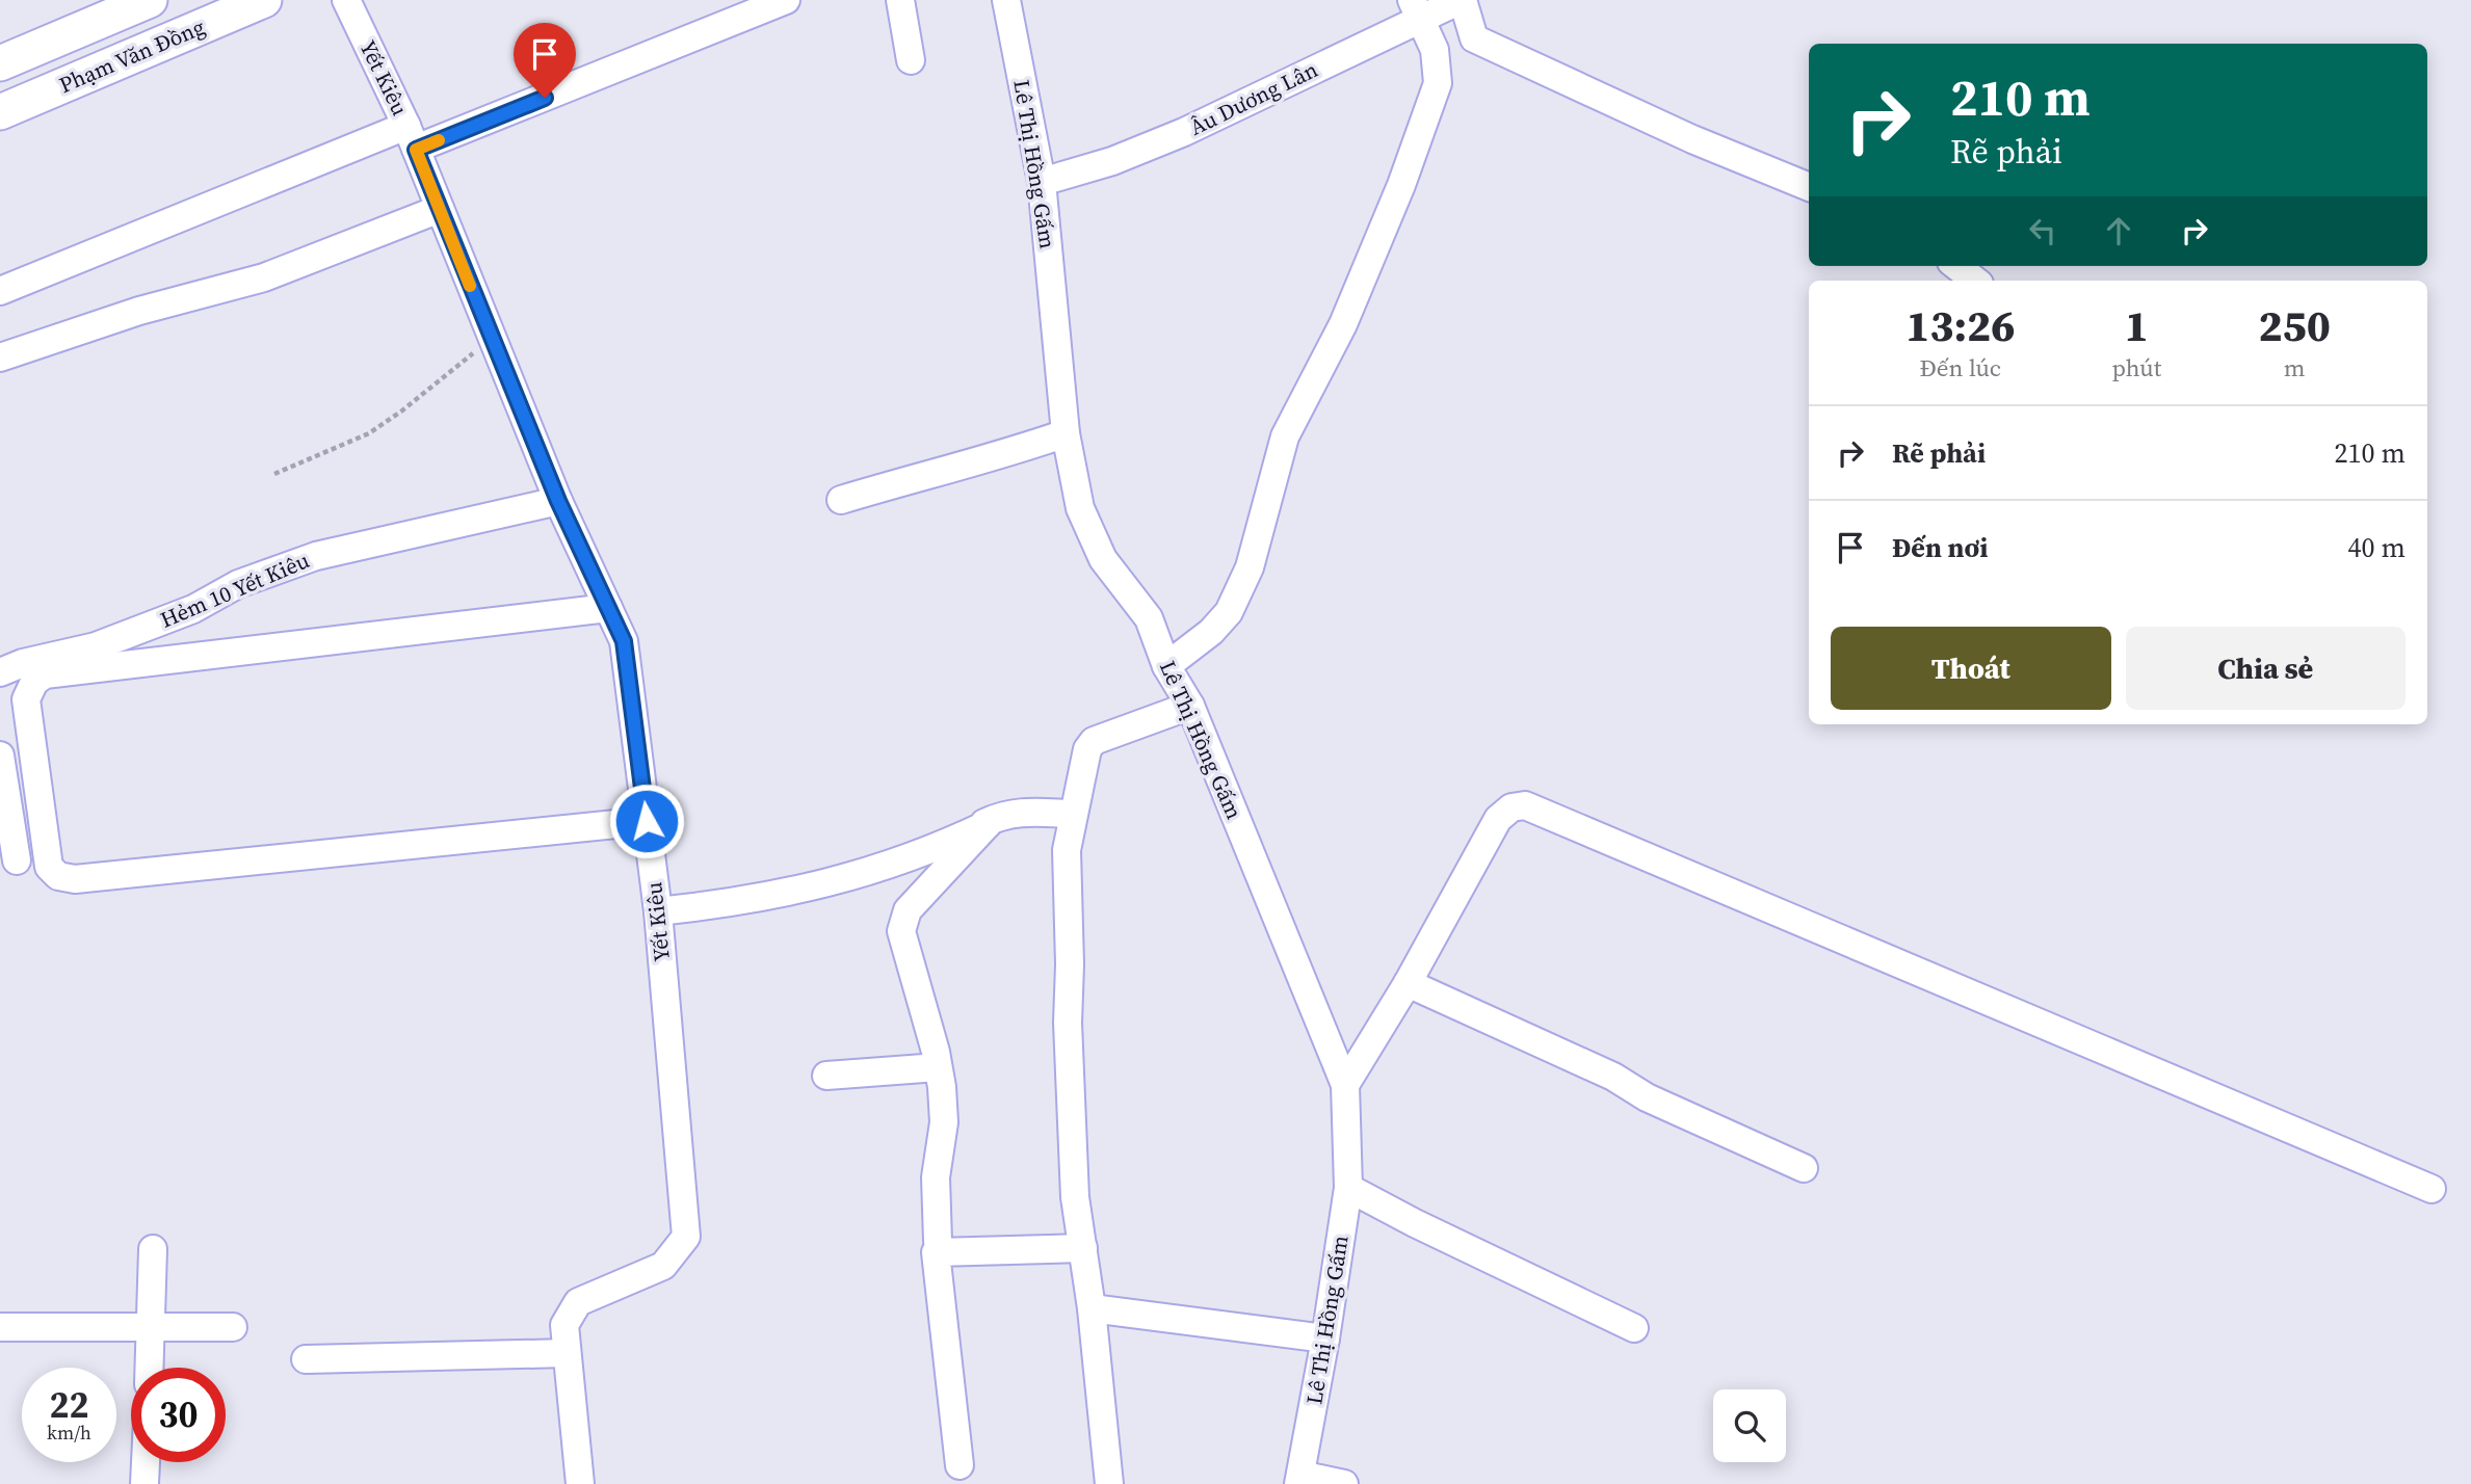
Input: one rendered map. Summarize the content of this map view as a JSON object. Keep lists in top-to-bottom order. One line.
{"streets":{"main road":["Phạm Văn Đồng"],"street":["Yết Kiêu","Âu Dương Lân","Lê Thị Hồng Gấm","Hẻm 10 Yết Kiêu"]},"crossings":[["Yết Kiêu","Hẻm 10 Yết Kiêu"],["Âu Dương Lân","Lê Thị Hồng Gấm"]],"page":{"turn":["210 m","Rẽ phải"],"eta":["13:26","Đến lúc","1","phút","250","m"],"list":[{"name":"Rẽ phải","value":"210 m"},{"name":"Đến nơi","value":"40 m"}],"buttons":["Thoát","Chia sẻ"],"speed":"22 km/h","limit":"30"}}
